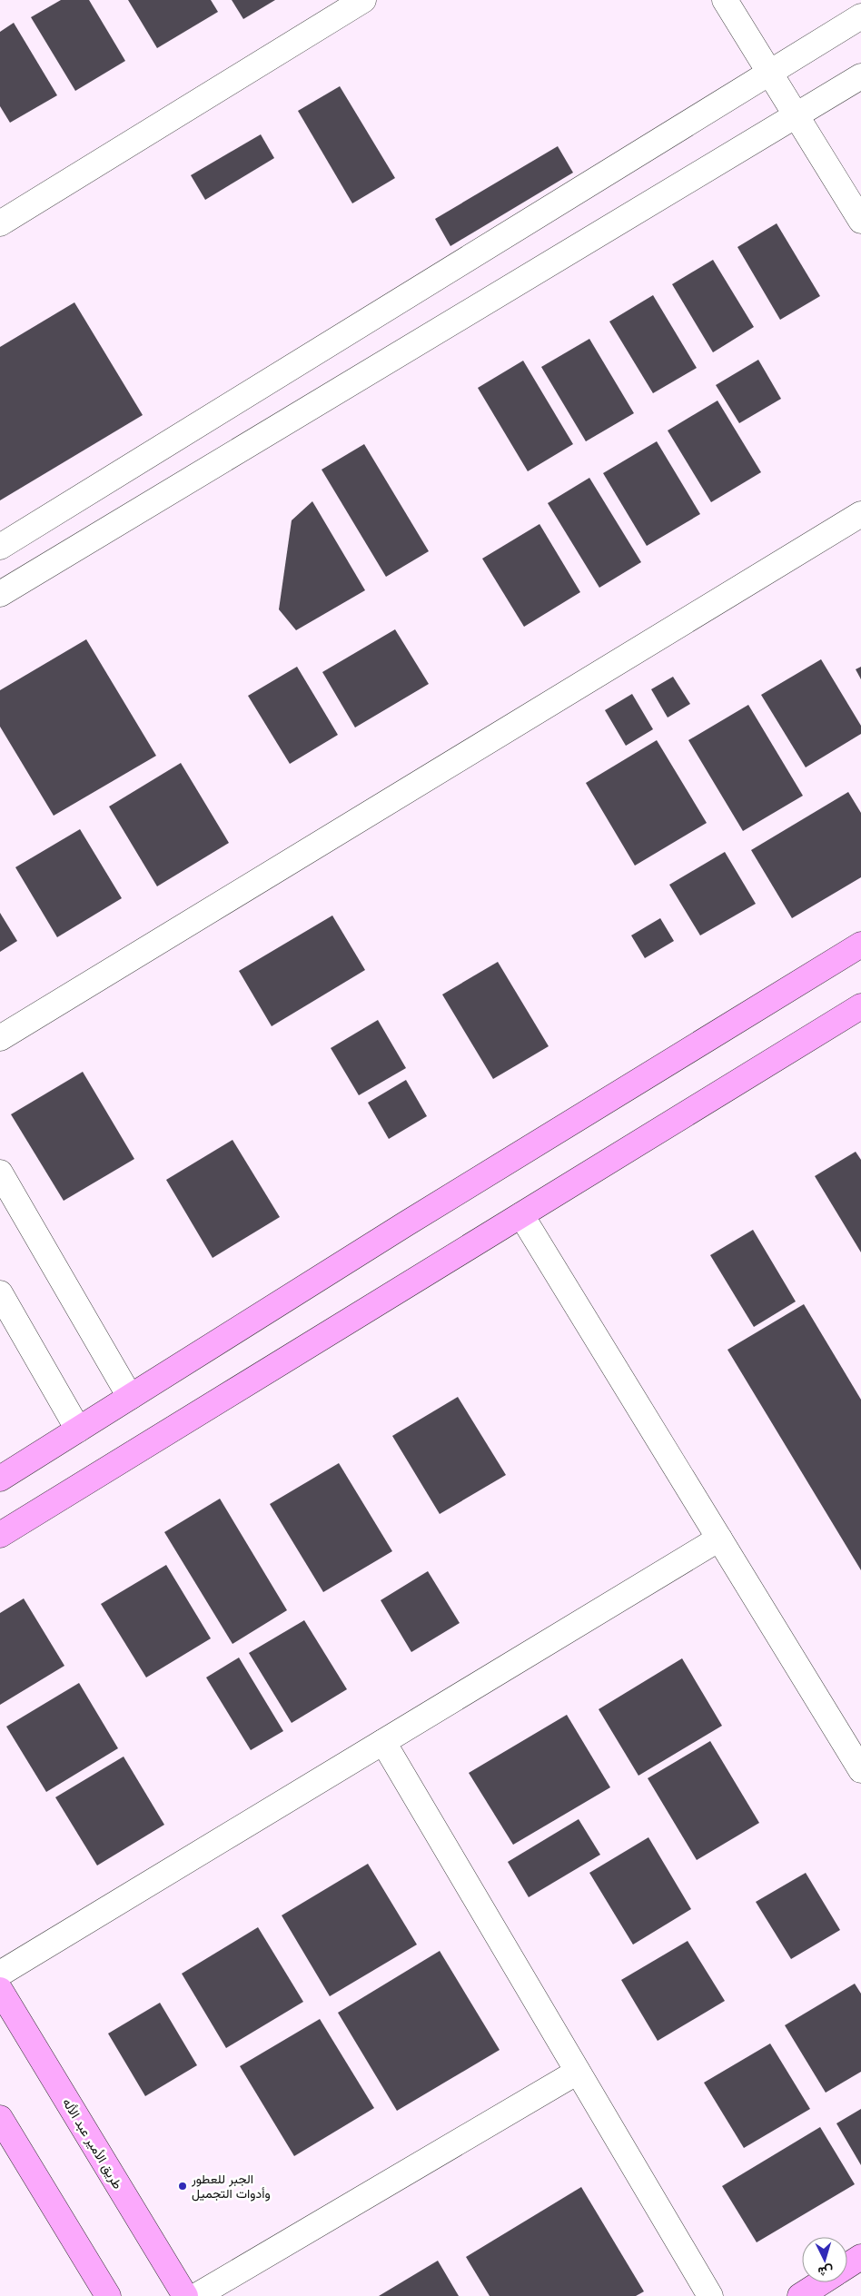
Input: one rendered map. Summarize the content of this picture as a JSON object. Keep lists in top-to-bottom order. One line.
{"streets":{"street":["طريق الأمير عبد الأله"]},"places":["الجبر للعطور وأدوات التجميل"],"north":"bottom"}
